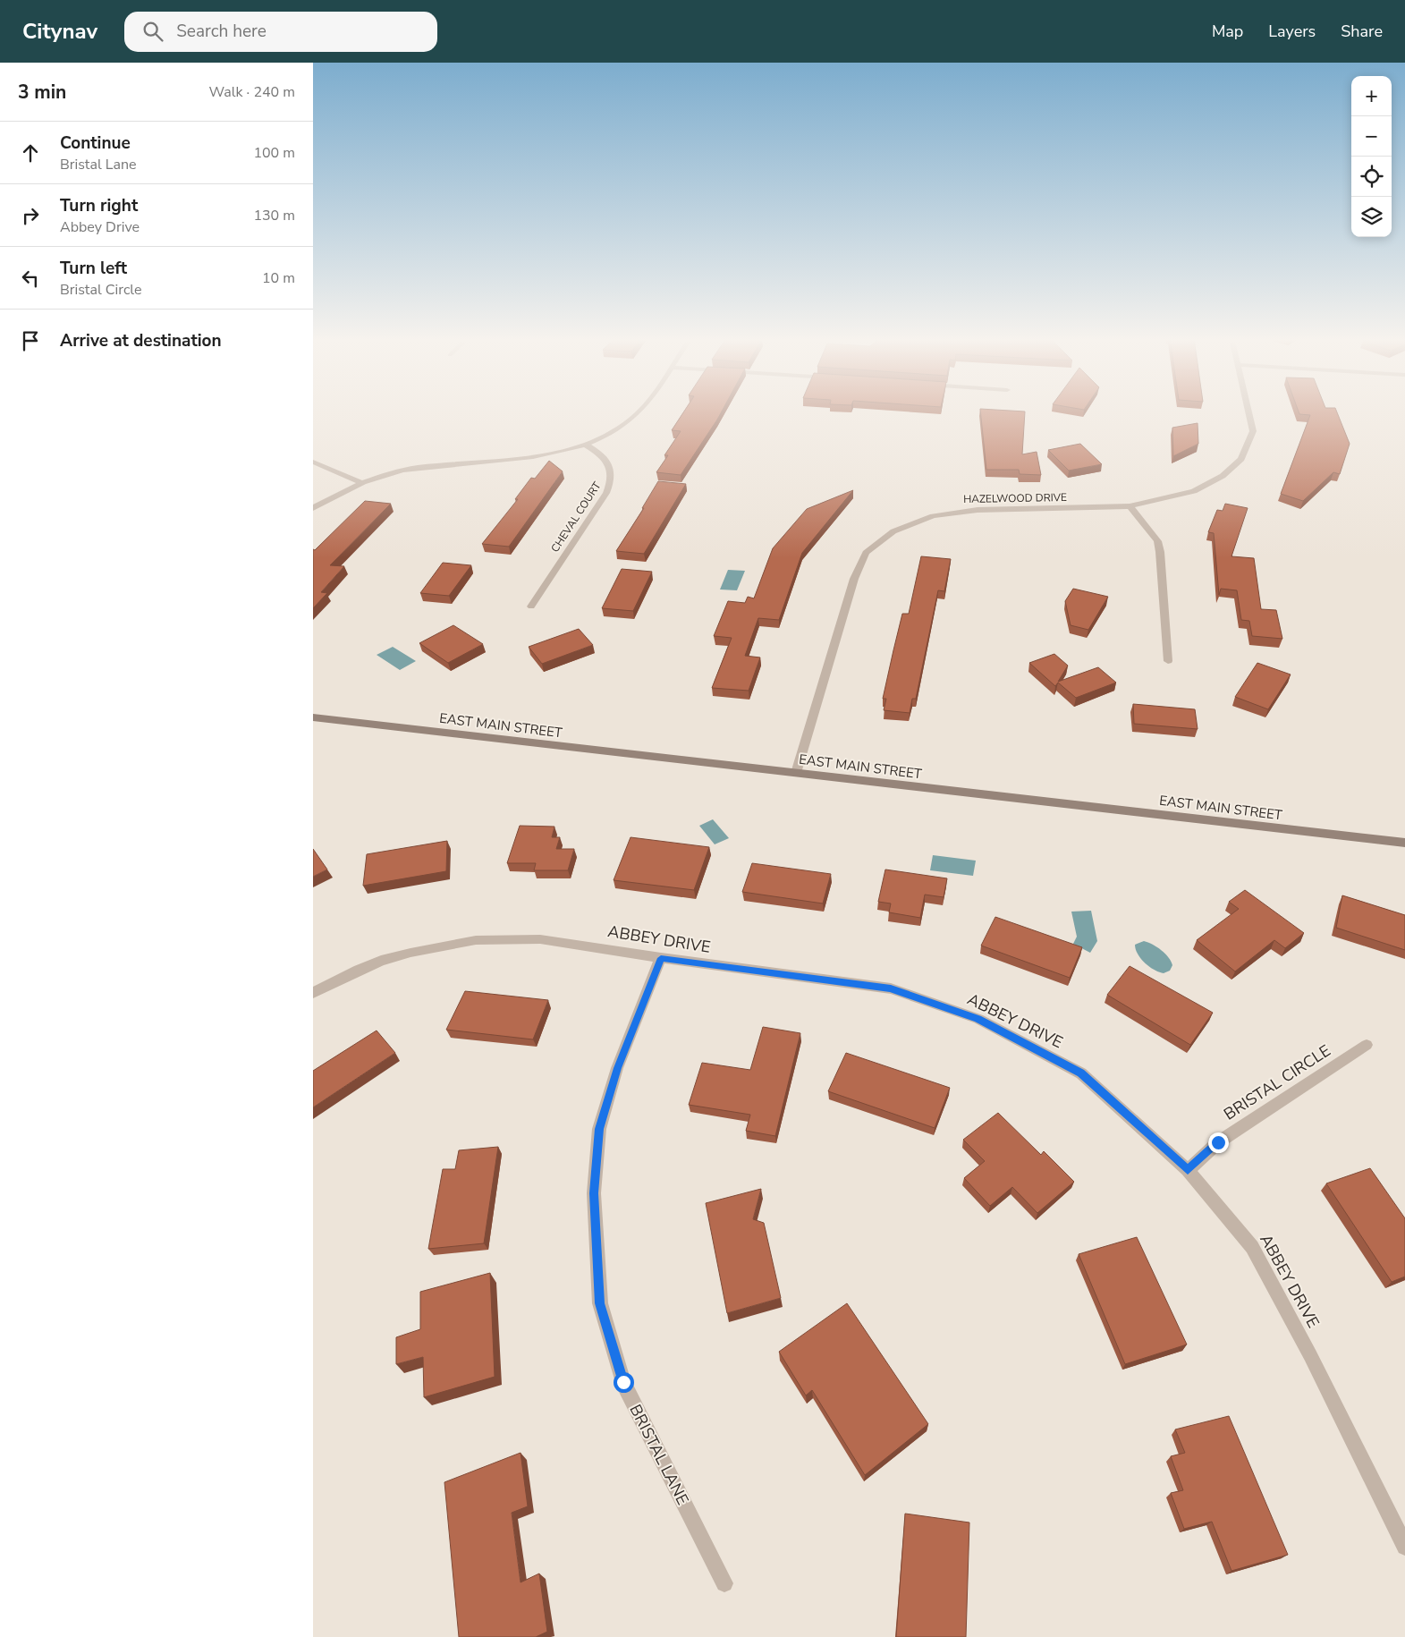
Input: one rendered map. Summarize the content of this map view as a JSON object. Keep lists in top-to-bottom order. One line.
{"streets":{"main road":["EAST MAIN STREET"],"street":["HAZELWOOD DRIVE","CHEVAL COURT","ABBEY DRIVE","BRISTAL CIRCLE","BRISTAL LANE"]},"crossings":[["HAZELWOOD DRIVE","EAST MAIN STREET"],["ABBEY DRIVE","BRISTAL CIRCLE"],["ABBEY DRIVE","BRISTAL LANE"]],"page":{"header":"Citynav","search":"Search here","nav":["Map","Layers","Share"],"heading":["3 min","Walk · 240 m"],"map_buttons":["+","−"],"list":[["Continue","Bristal Lane","100 m"],["Turn right","Abbey Drive","130 m"],["Turn left","Bristal Circle","10 m"],"Arrive at destination"]}}
